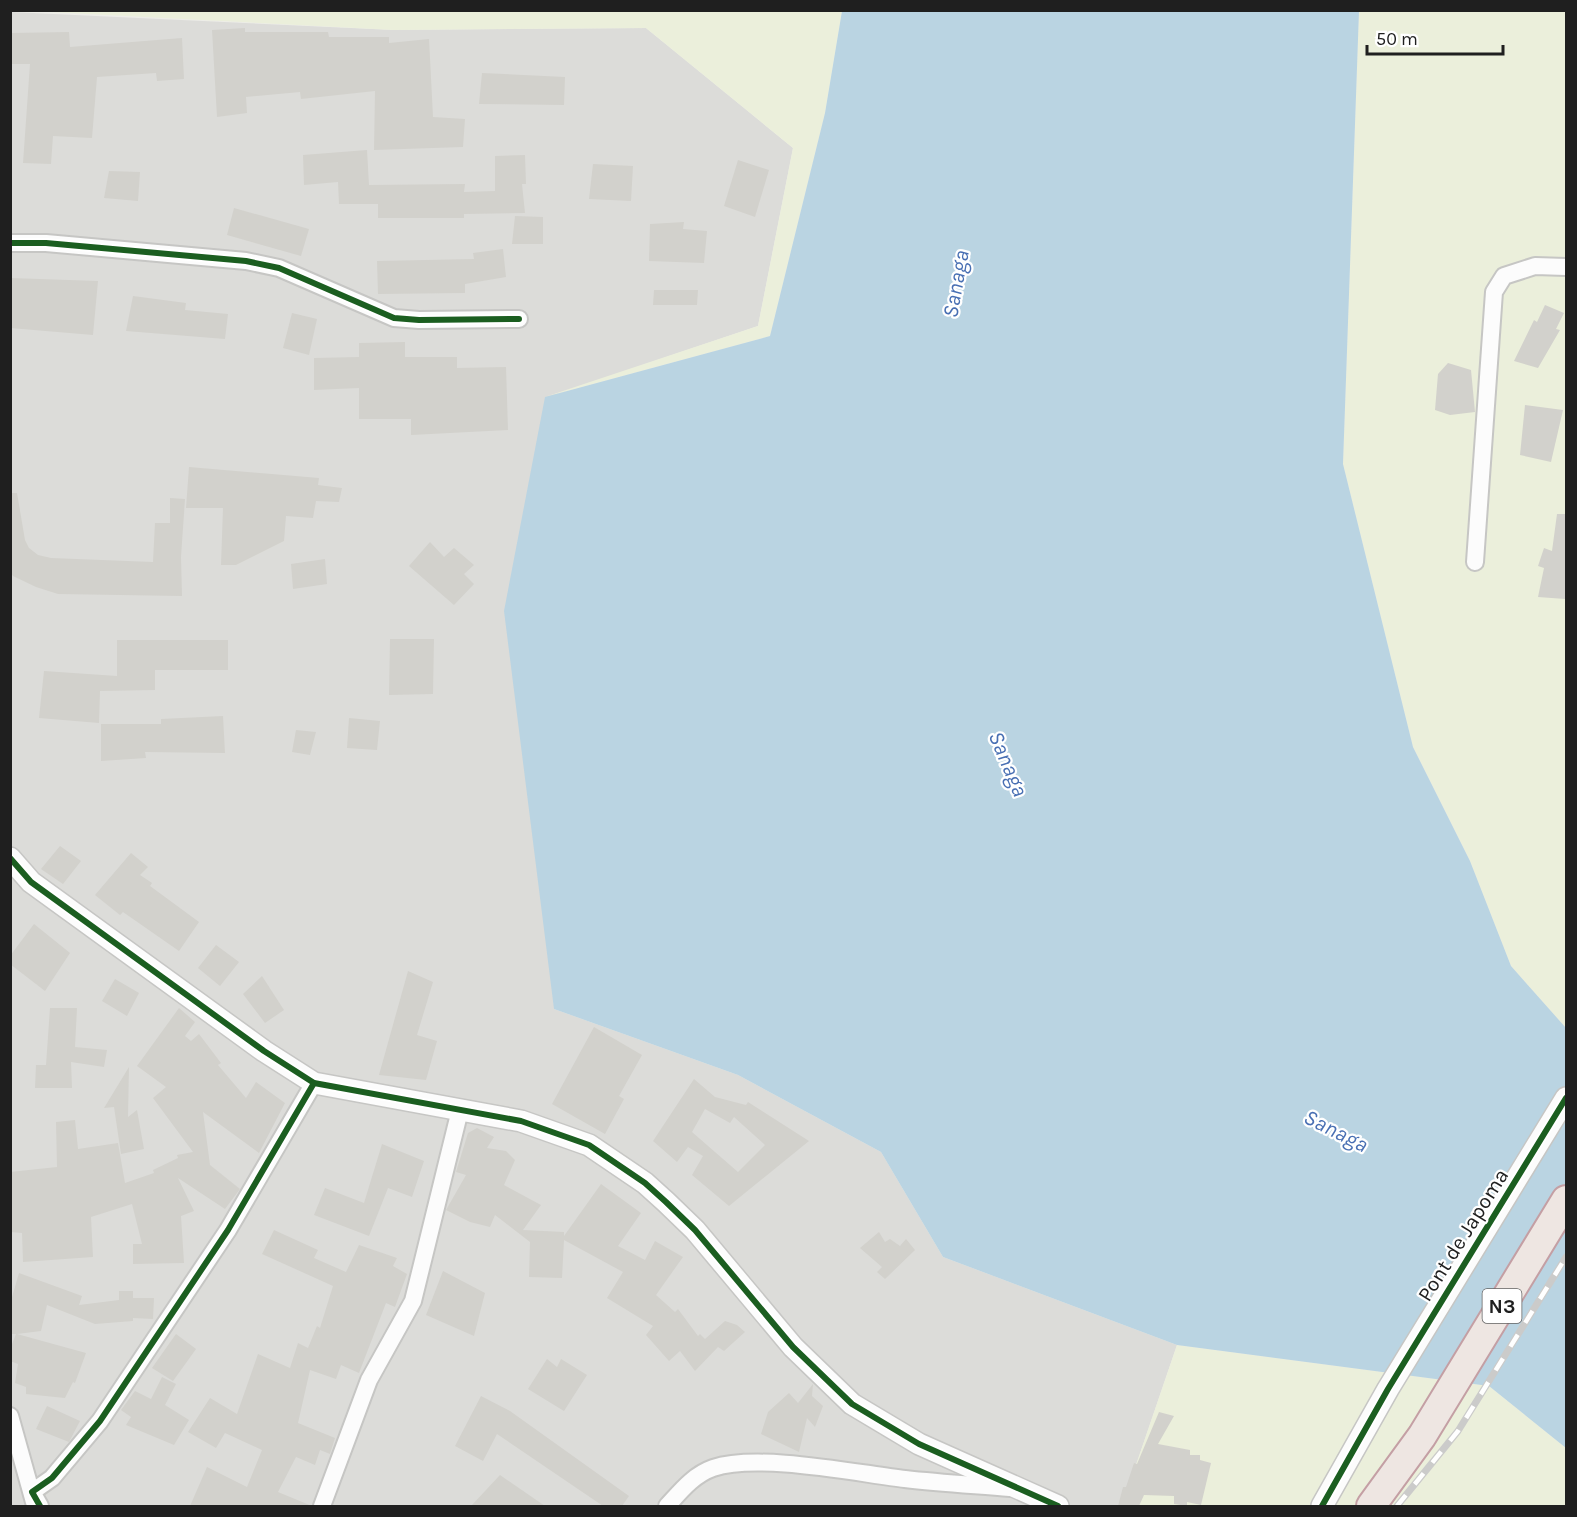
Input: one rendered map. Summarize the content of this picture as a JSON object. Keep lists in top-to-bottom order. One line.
{"streets":{"highway":["N3"],"street":["Pont de Japoma"]},"water":["Sanaga"],"scale_bar":"50 m"}
